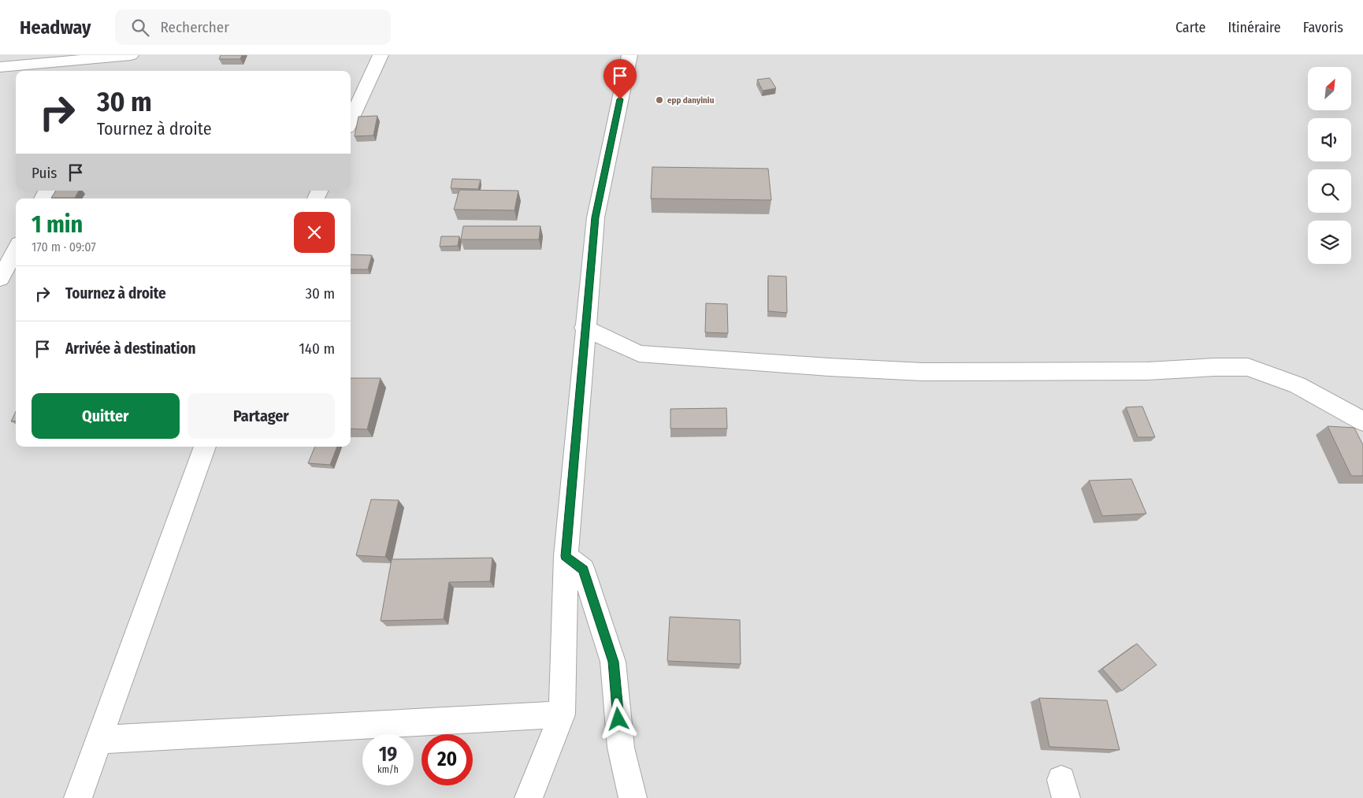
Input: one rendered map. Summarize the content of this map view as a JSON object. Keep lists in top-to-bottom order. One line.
{"places":["epp danyiniu"],"north":"top right","page":{"header":"Headway","search":"Rechercher","nav":["Carte","Itinéraire","Favoris"],"turn":["30 m","Tournez à droite"],"then":"Puis","heading":["1 min","170 m · 09:07"],"list":[{"name":"Tournez à droite","value":"30 m"},{"name":"Arrivée à destination","value":"140 m"}],"buttons":["Quitter","Partager"],"speed":"19 km/h","limit":"20"}}
